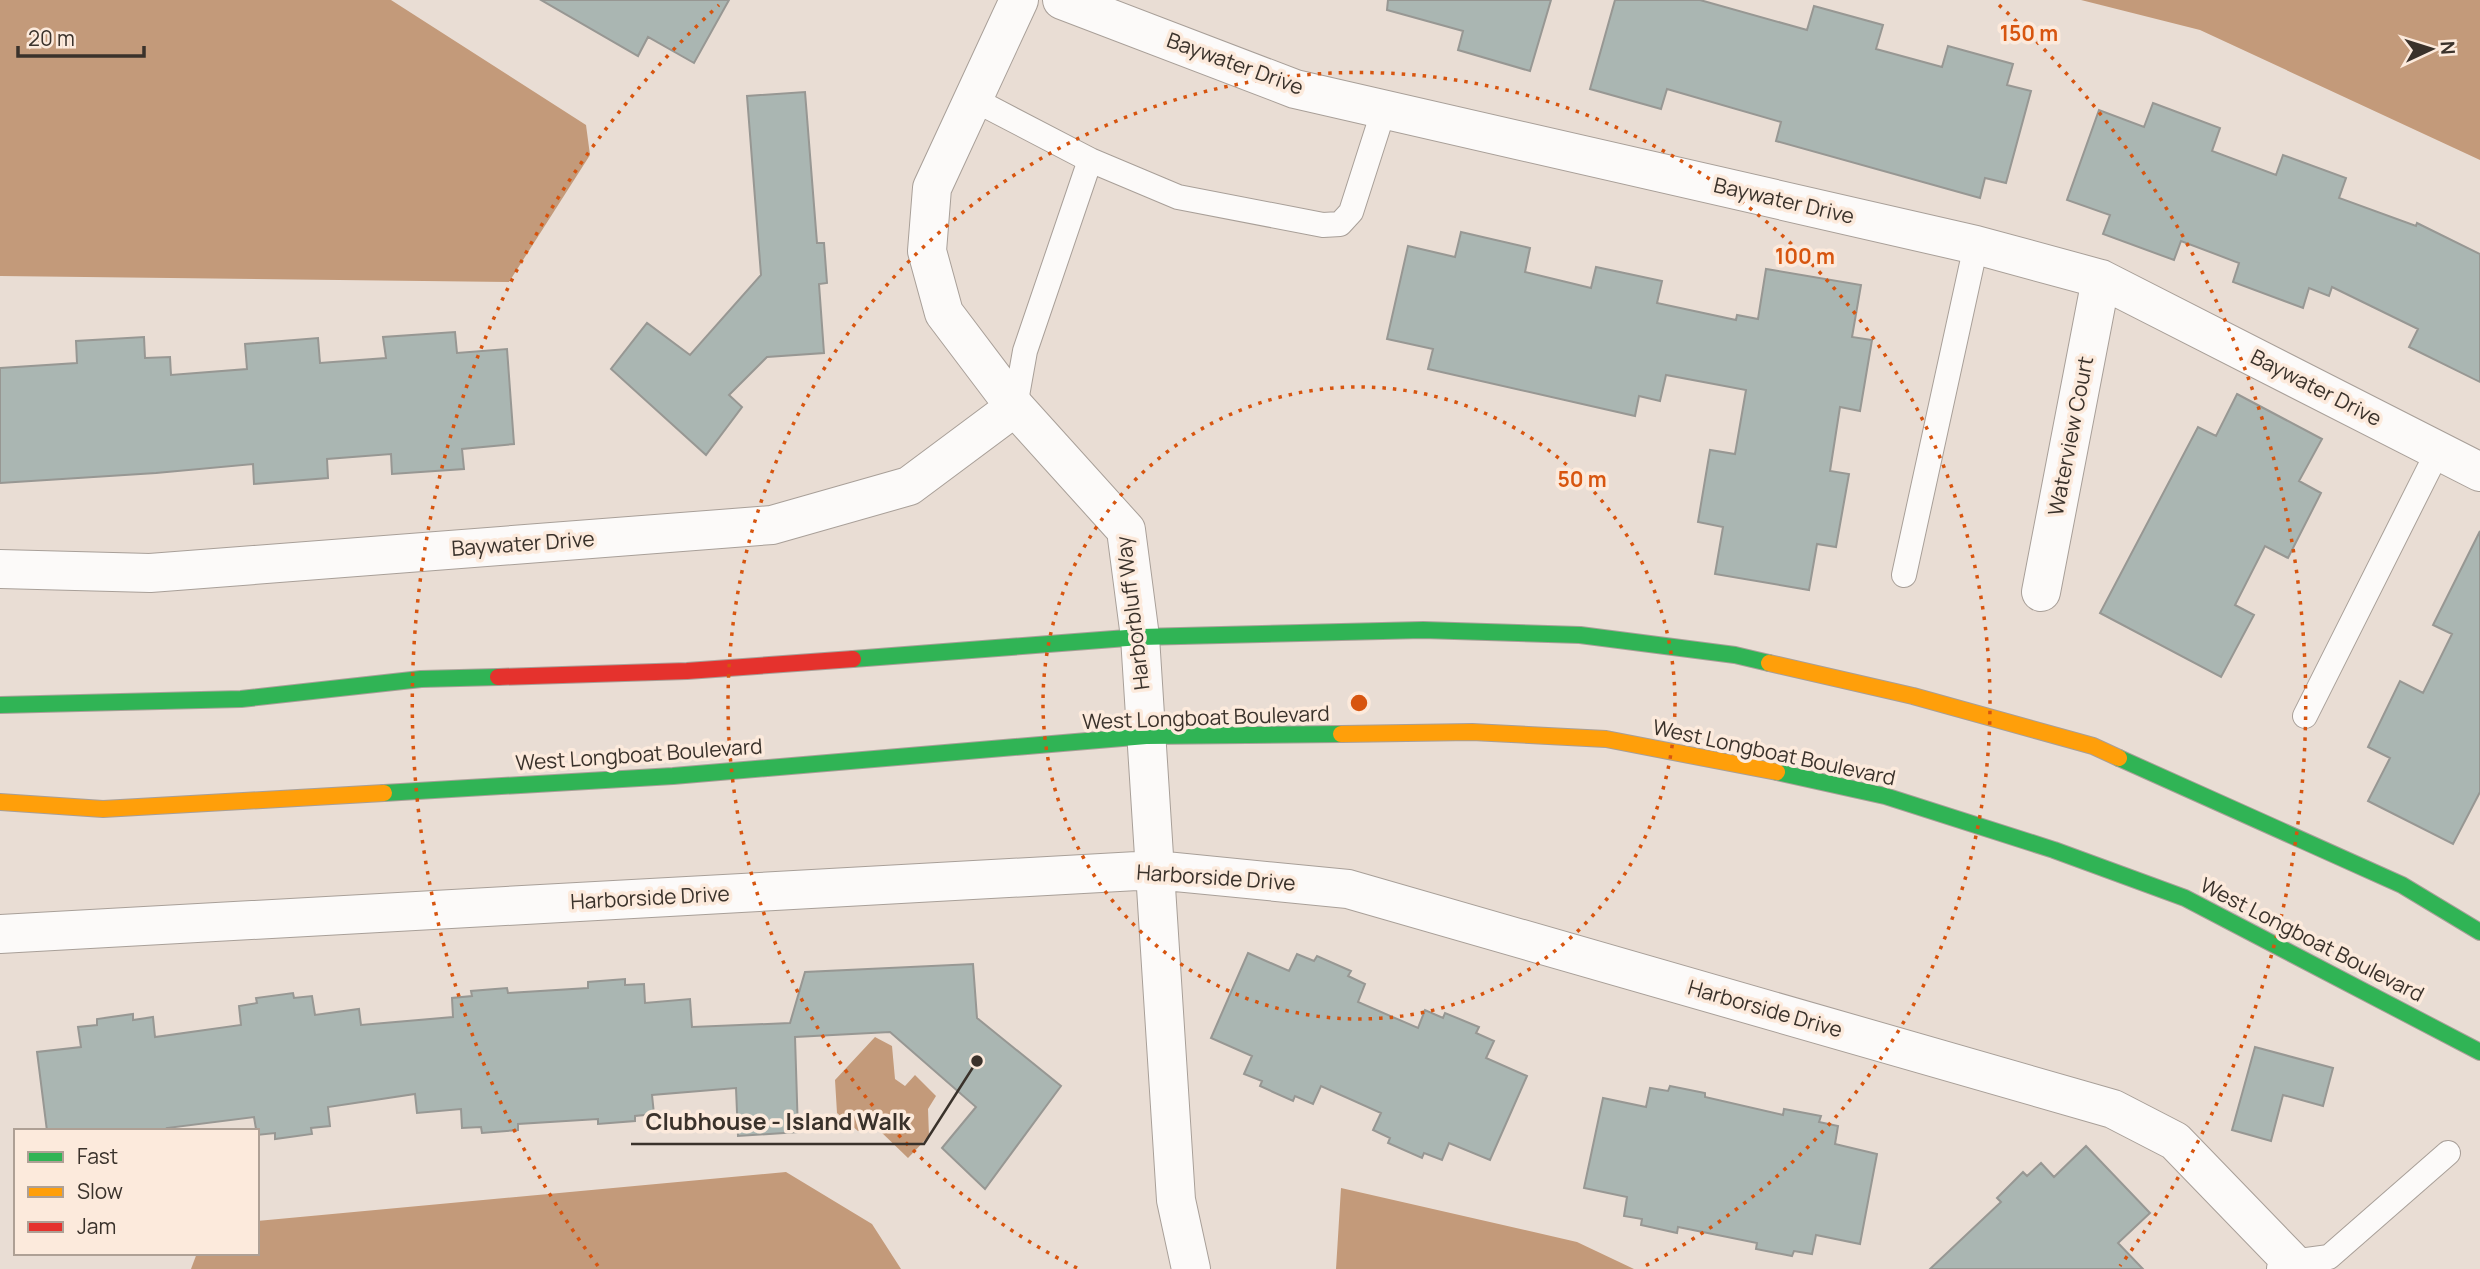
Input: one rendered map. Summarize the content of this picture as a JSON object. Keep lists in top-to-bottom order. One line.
{"streets":{"street":["Baywater Drive","Waterview Court","Harborbluff Way","West Longboat Boulevard","Harborside Drive"]},"crossings":[["Baywater Drive","Waterview Court"],["Baywater Drive","Harborbluff Way"],["Harborbluff Way","West Longboat Boulevard"],["Harborbluff Way","Harborside Drive"]],"places":["Clubhouse - Island Walk"],"legend":["Fast","Slow","Jam"],"scale_bar":"20 m","north":"right","rings":["150 m","100 m","50 m"]}
